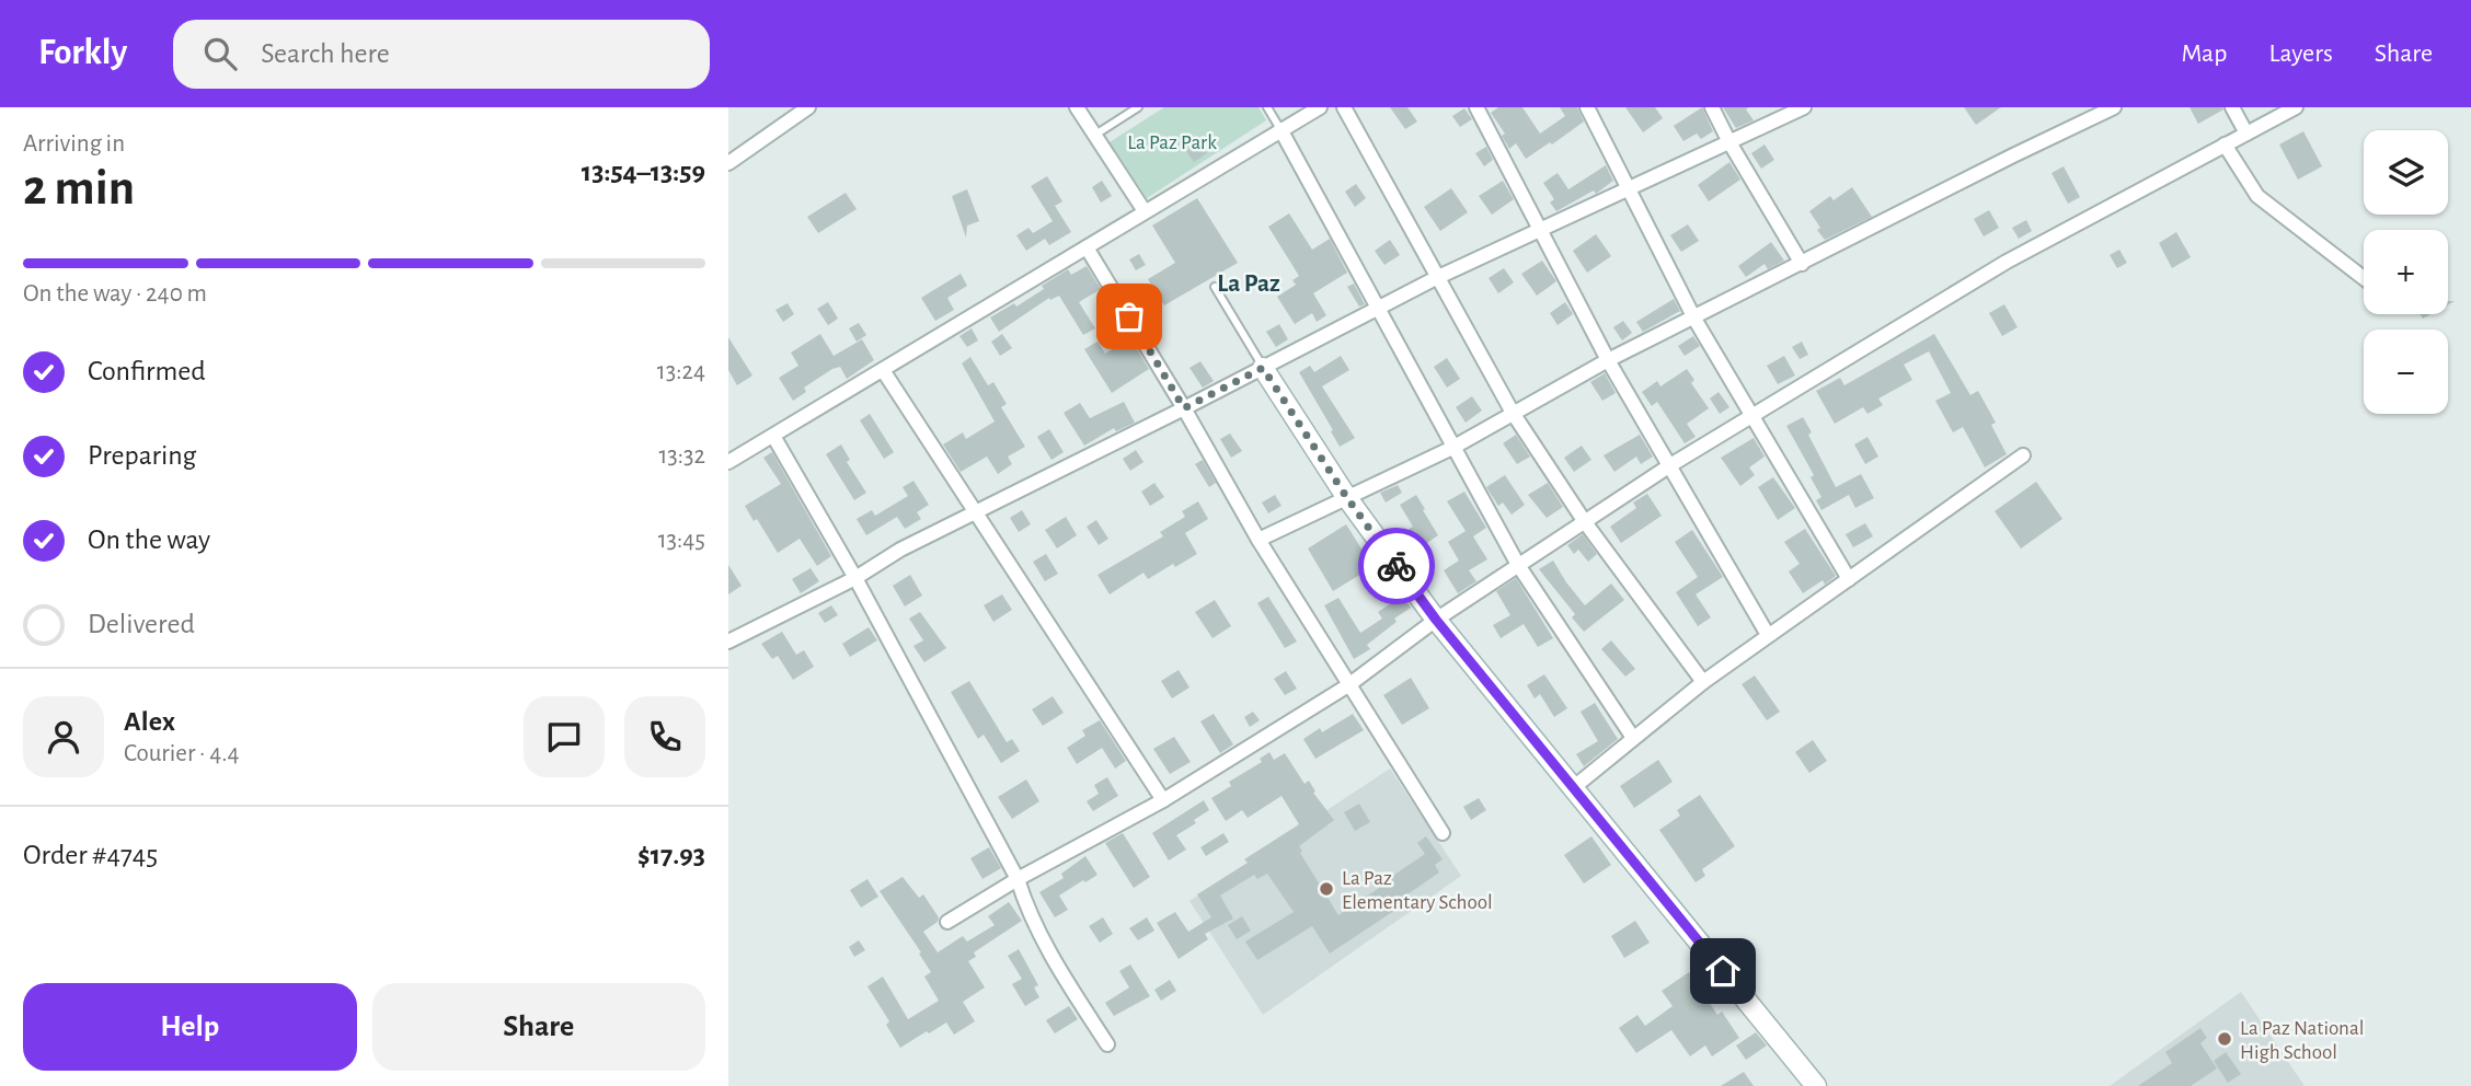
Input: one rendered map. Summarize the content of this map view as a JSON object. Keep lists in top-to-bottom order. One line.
{"districts":["La Paz"],"parks":["La Paz Park"],"places":["La Paz Elementary School","La Paz National High School"],"page":{"header":"Forkly","search":"Search here","nav":["Map","Layers","Share"],"heading":["2 min","Arriving in","13:54–13:59"],"panel":["Alex","Courier · 4.4","Order #4745","$17.93"],"map_buttons":["+","−"],"bar":"On the way · 240 m","list":[["Confirmed","13:24"],["Preparing","13:32"],["On the way","13:45"],"Delivered"],"buttons":["Help","Share"]}}
